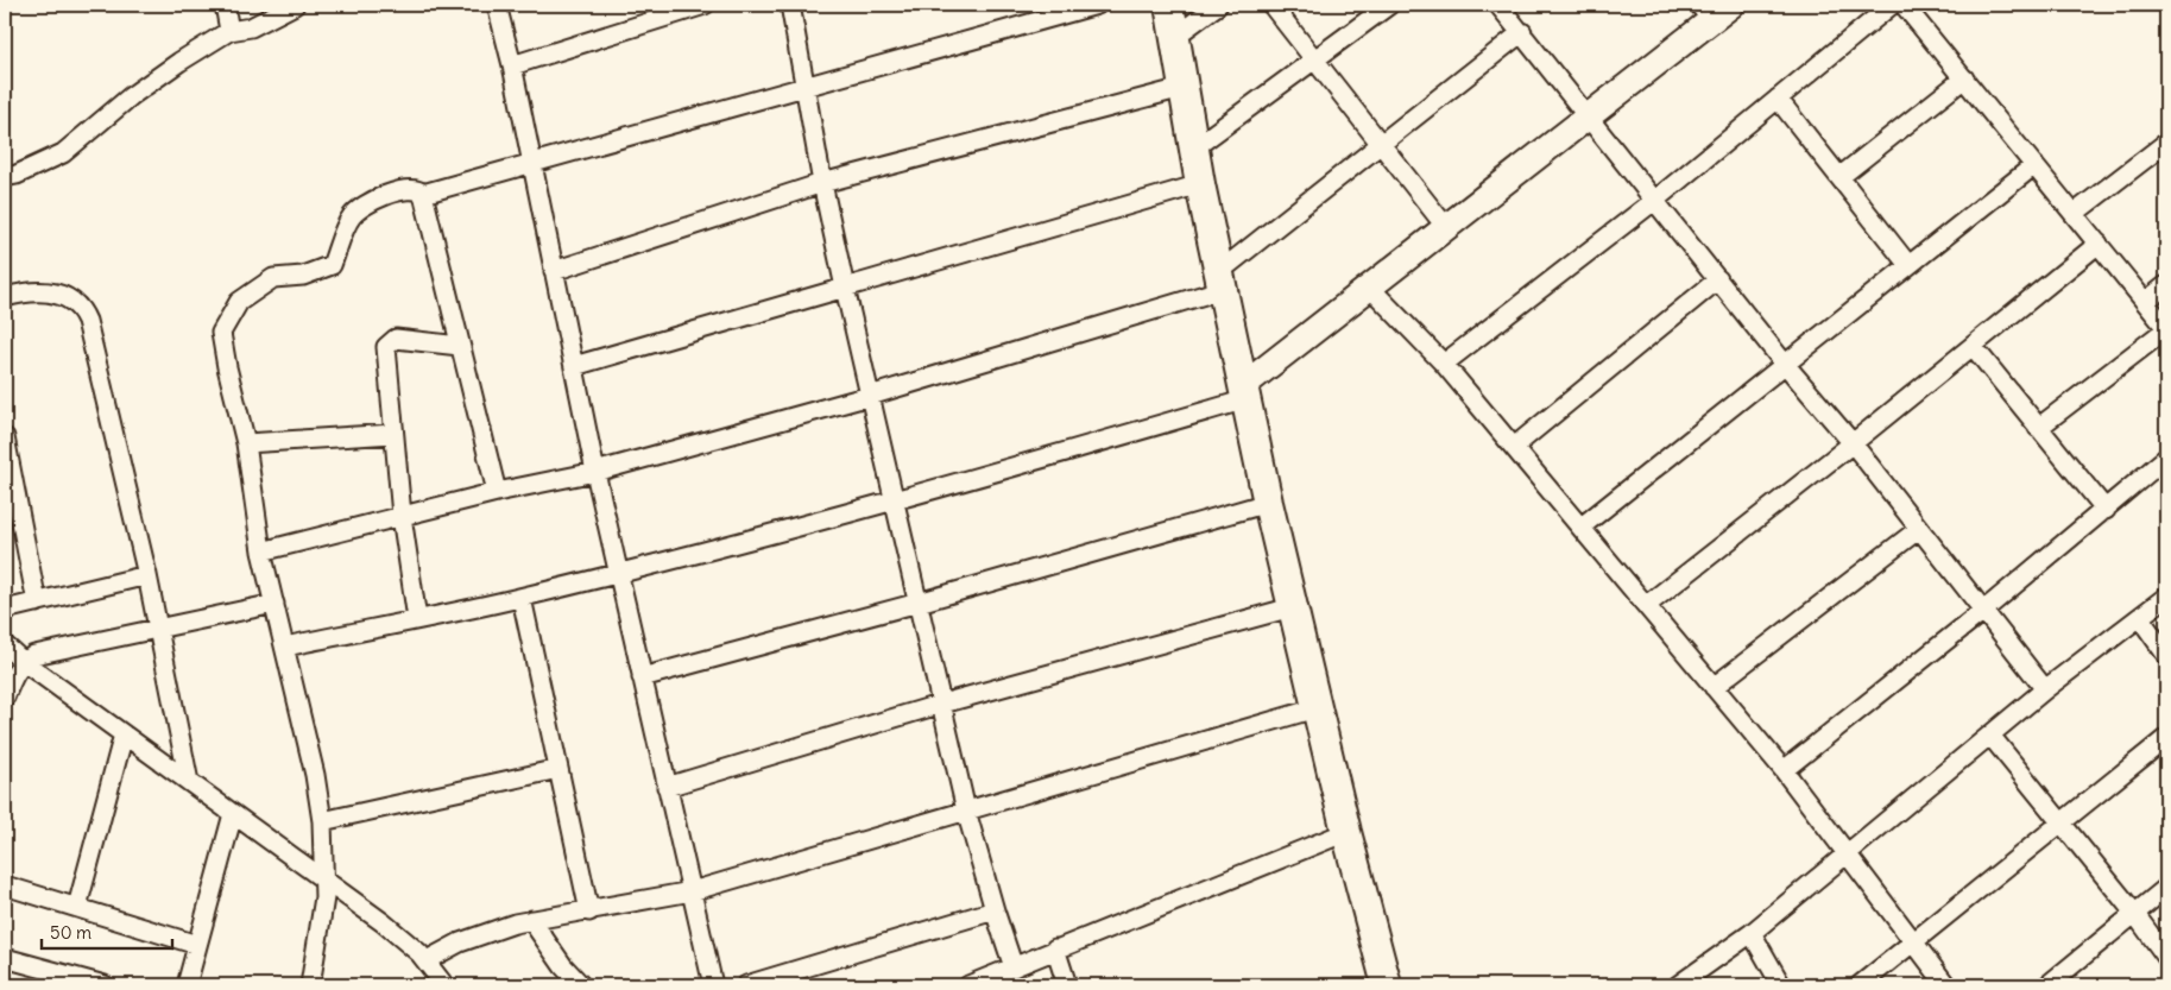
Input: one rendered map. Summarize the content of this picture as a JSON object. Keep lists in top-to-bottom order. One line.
{"scale_bar":"50 m"}
